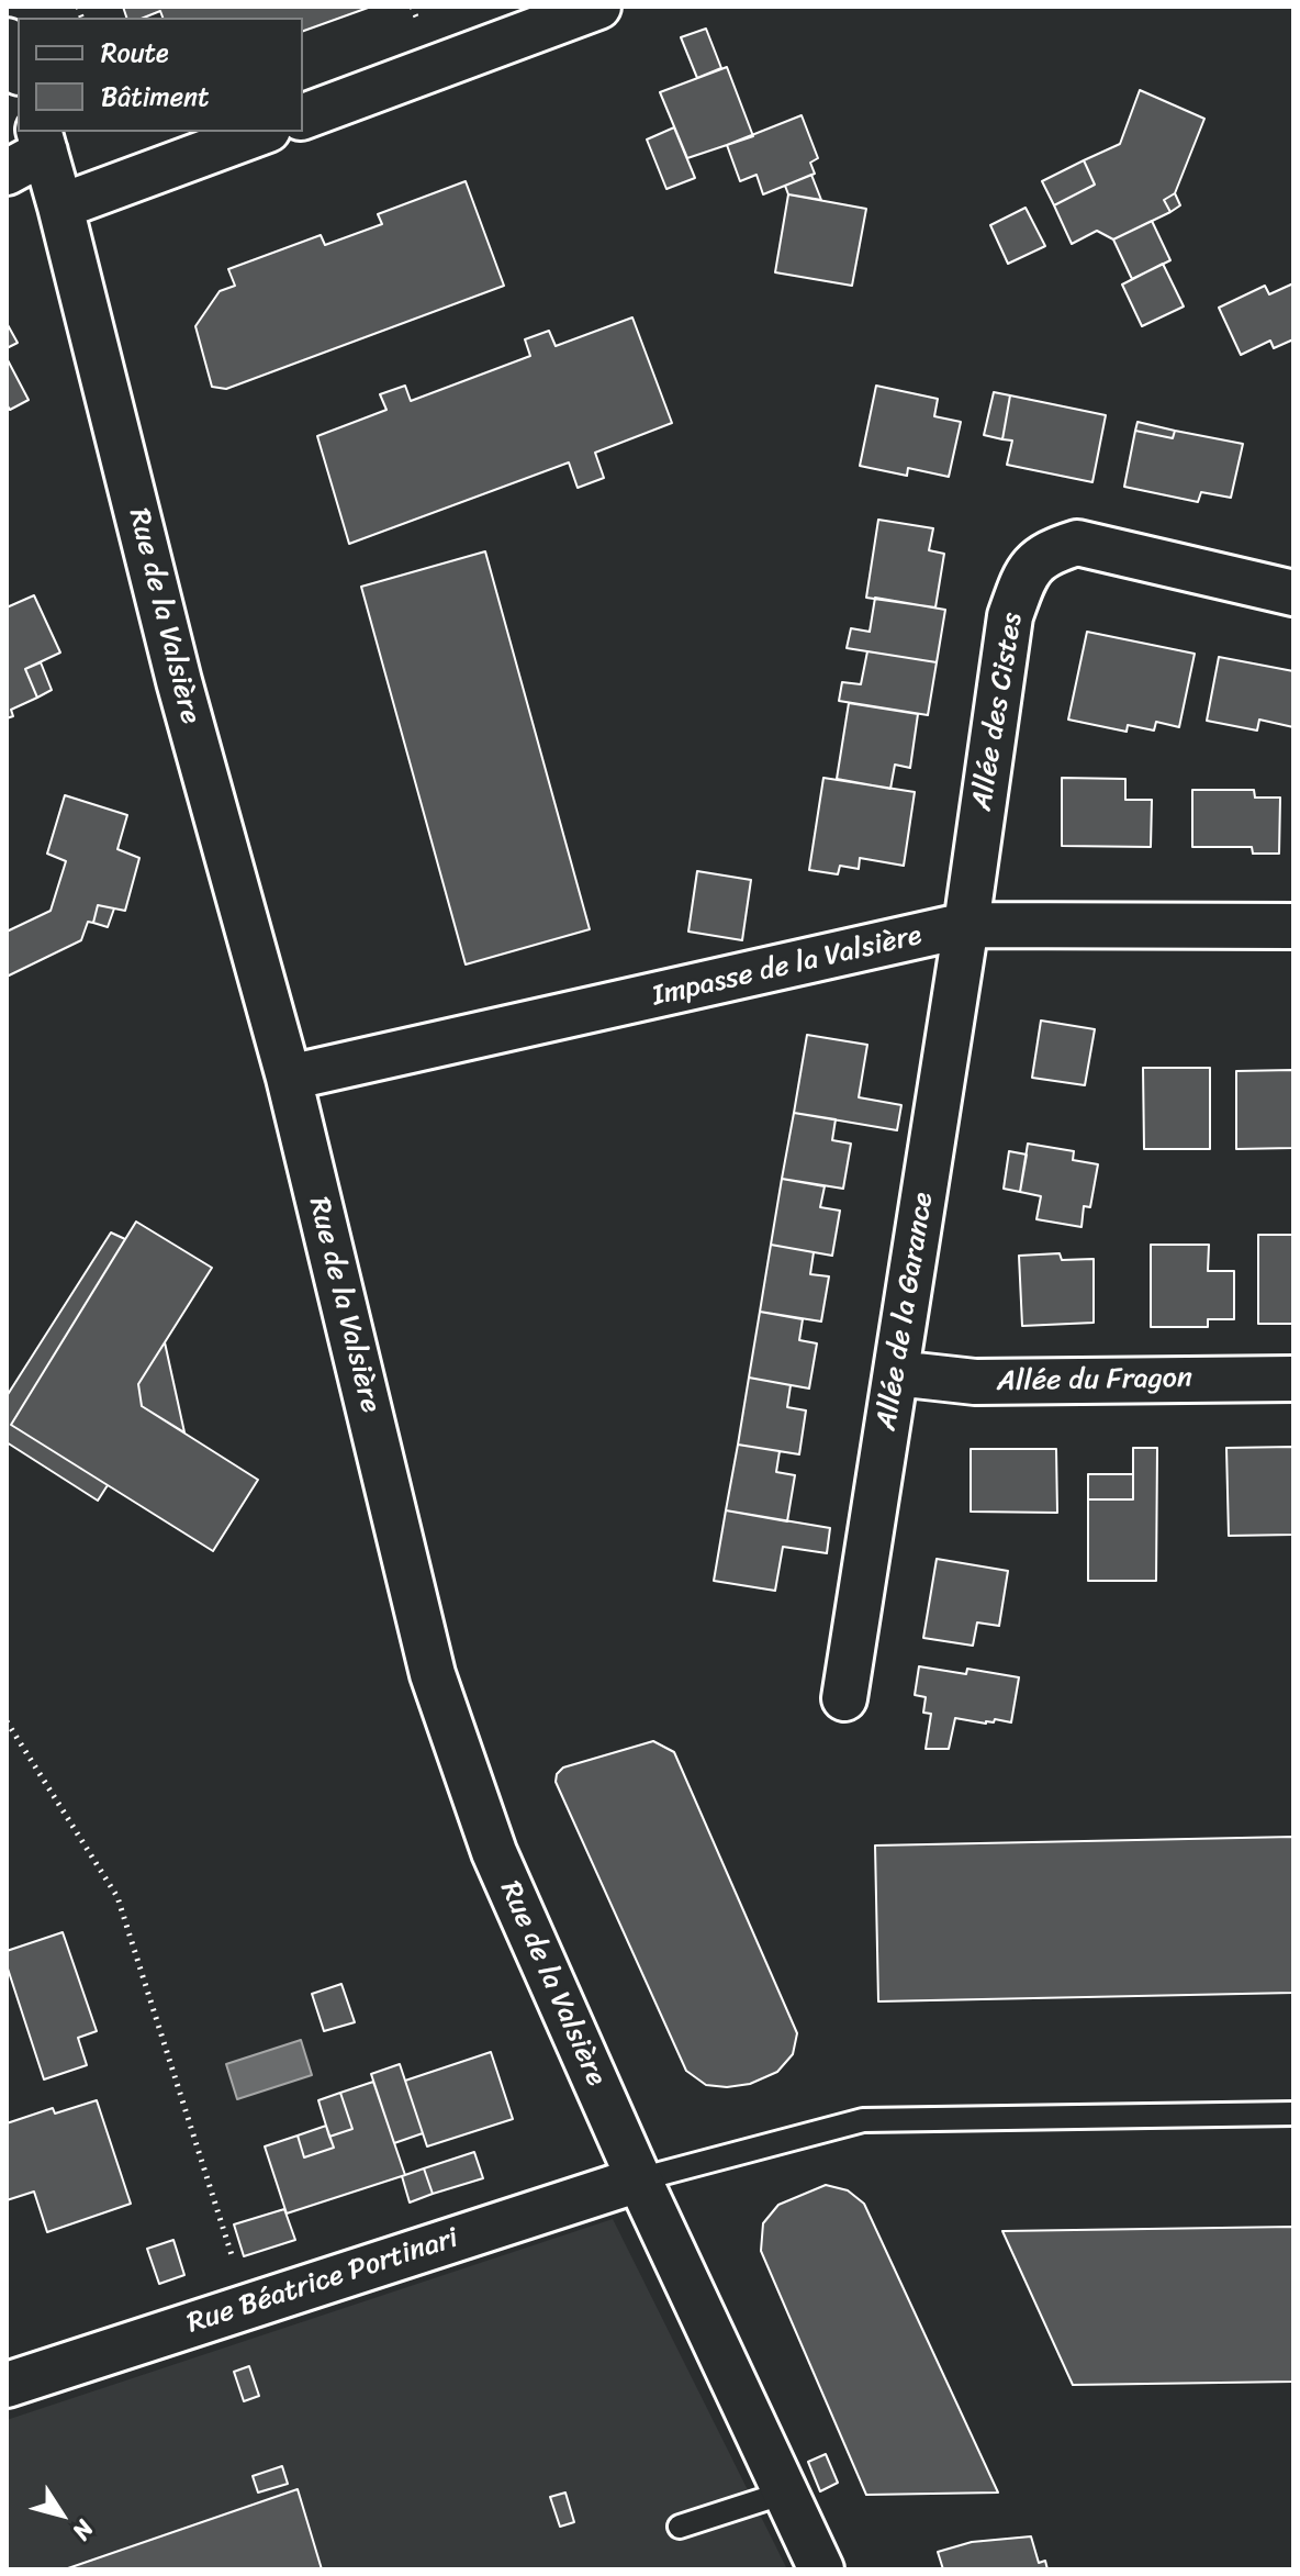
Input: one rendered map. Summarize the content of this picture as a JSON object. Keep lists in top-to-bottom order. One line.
{"streets":{"street":["Rue de la Valsière","Allée des Cistes","Impasse de la Valsière","Allée de la Garance","Allée du Fragon","Rue Béatrice Portinari"]},"crossings":[["Rue de la Valsière","Impasse de la Valsière"],["Rue de la Valsière","Rue Béatrice Portinari"],["Allée des Cistes","Impasse de la Valsière"],["Allée des Cistes","Allée de la Garance"],["Impasse de la Valsière","Allée de la Garance"],["Allée de la Garance","Allée du Fragon"]],"legend":["Route","Bâtiment"],"north":"bottom right"}
